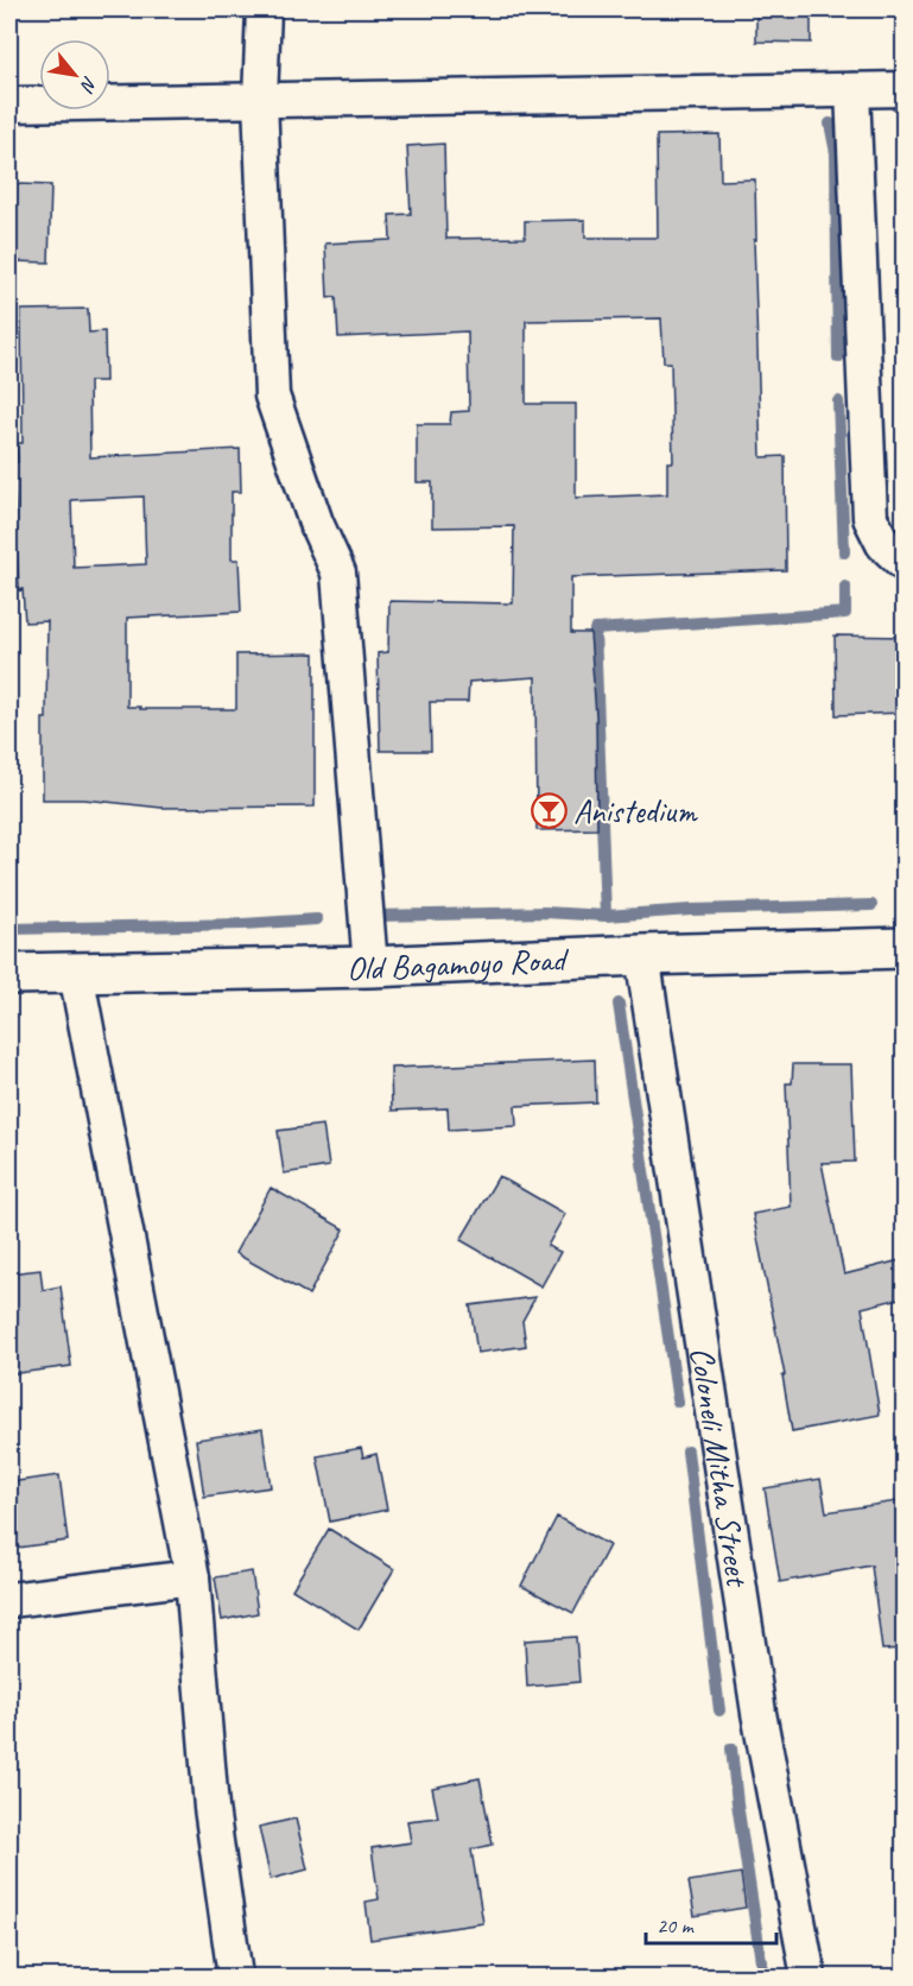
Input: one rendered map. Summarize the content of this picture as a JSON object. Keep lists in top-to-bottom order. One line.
{"streets":{"main road":["Old Bagamoyo Road"],"street":["Coloneli Mitha Street"]},"crossings":[["Old Bagamoyo Road","Coloneli Mitha Street"]],"places":{"bar":["Anistedium"]},"scale_bar":"20 m","north":"bottom right"}
